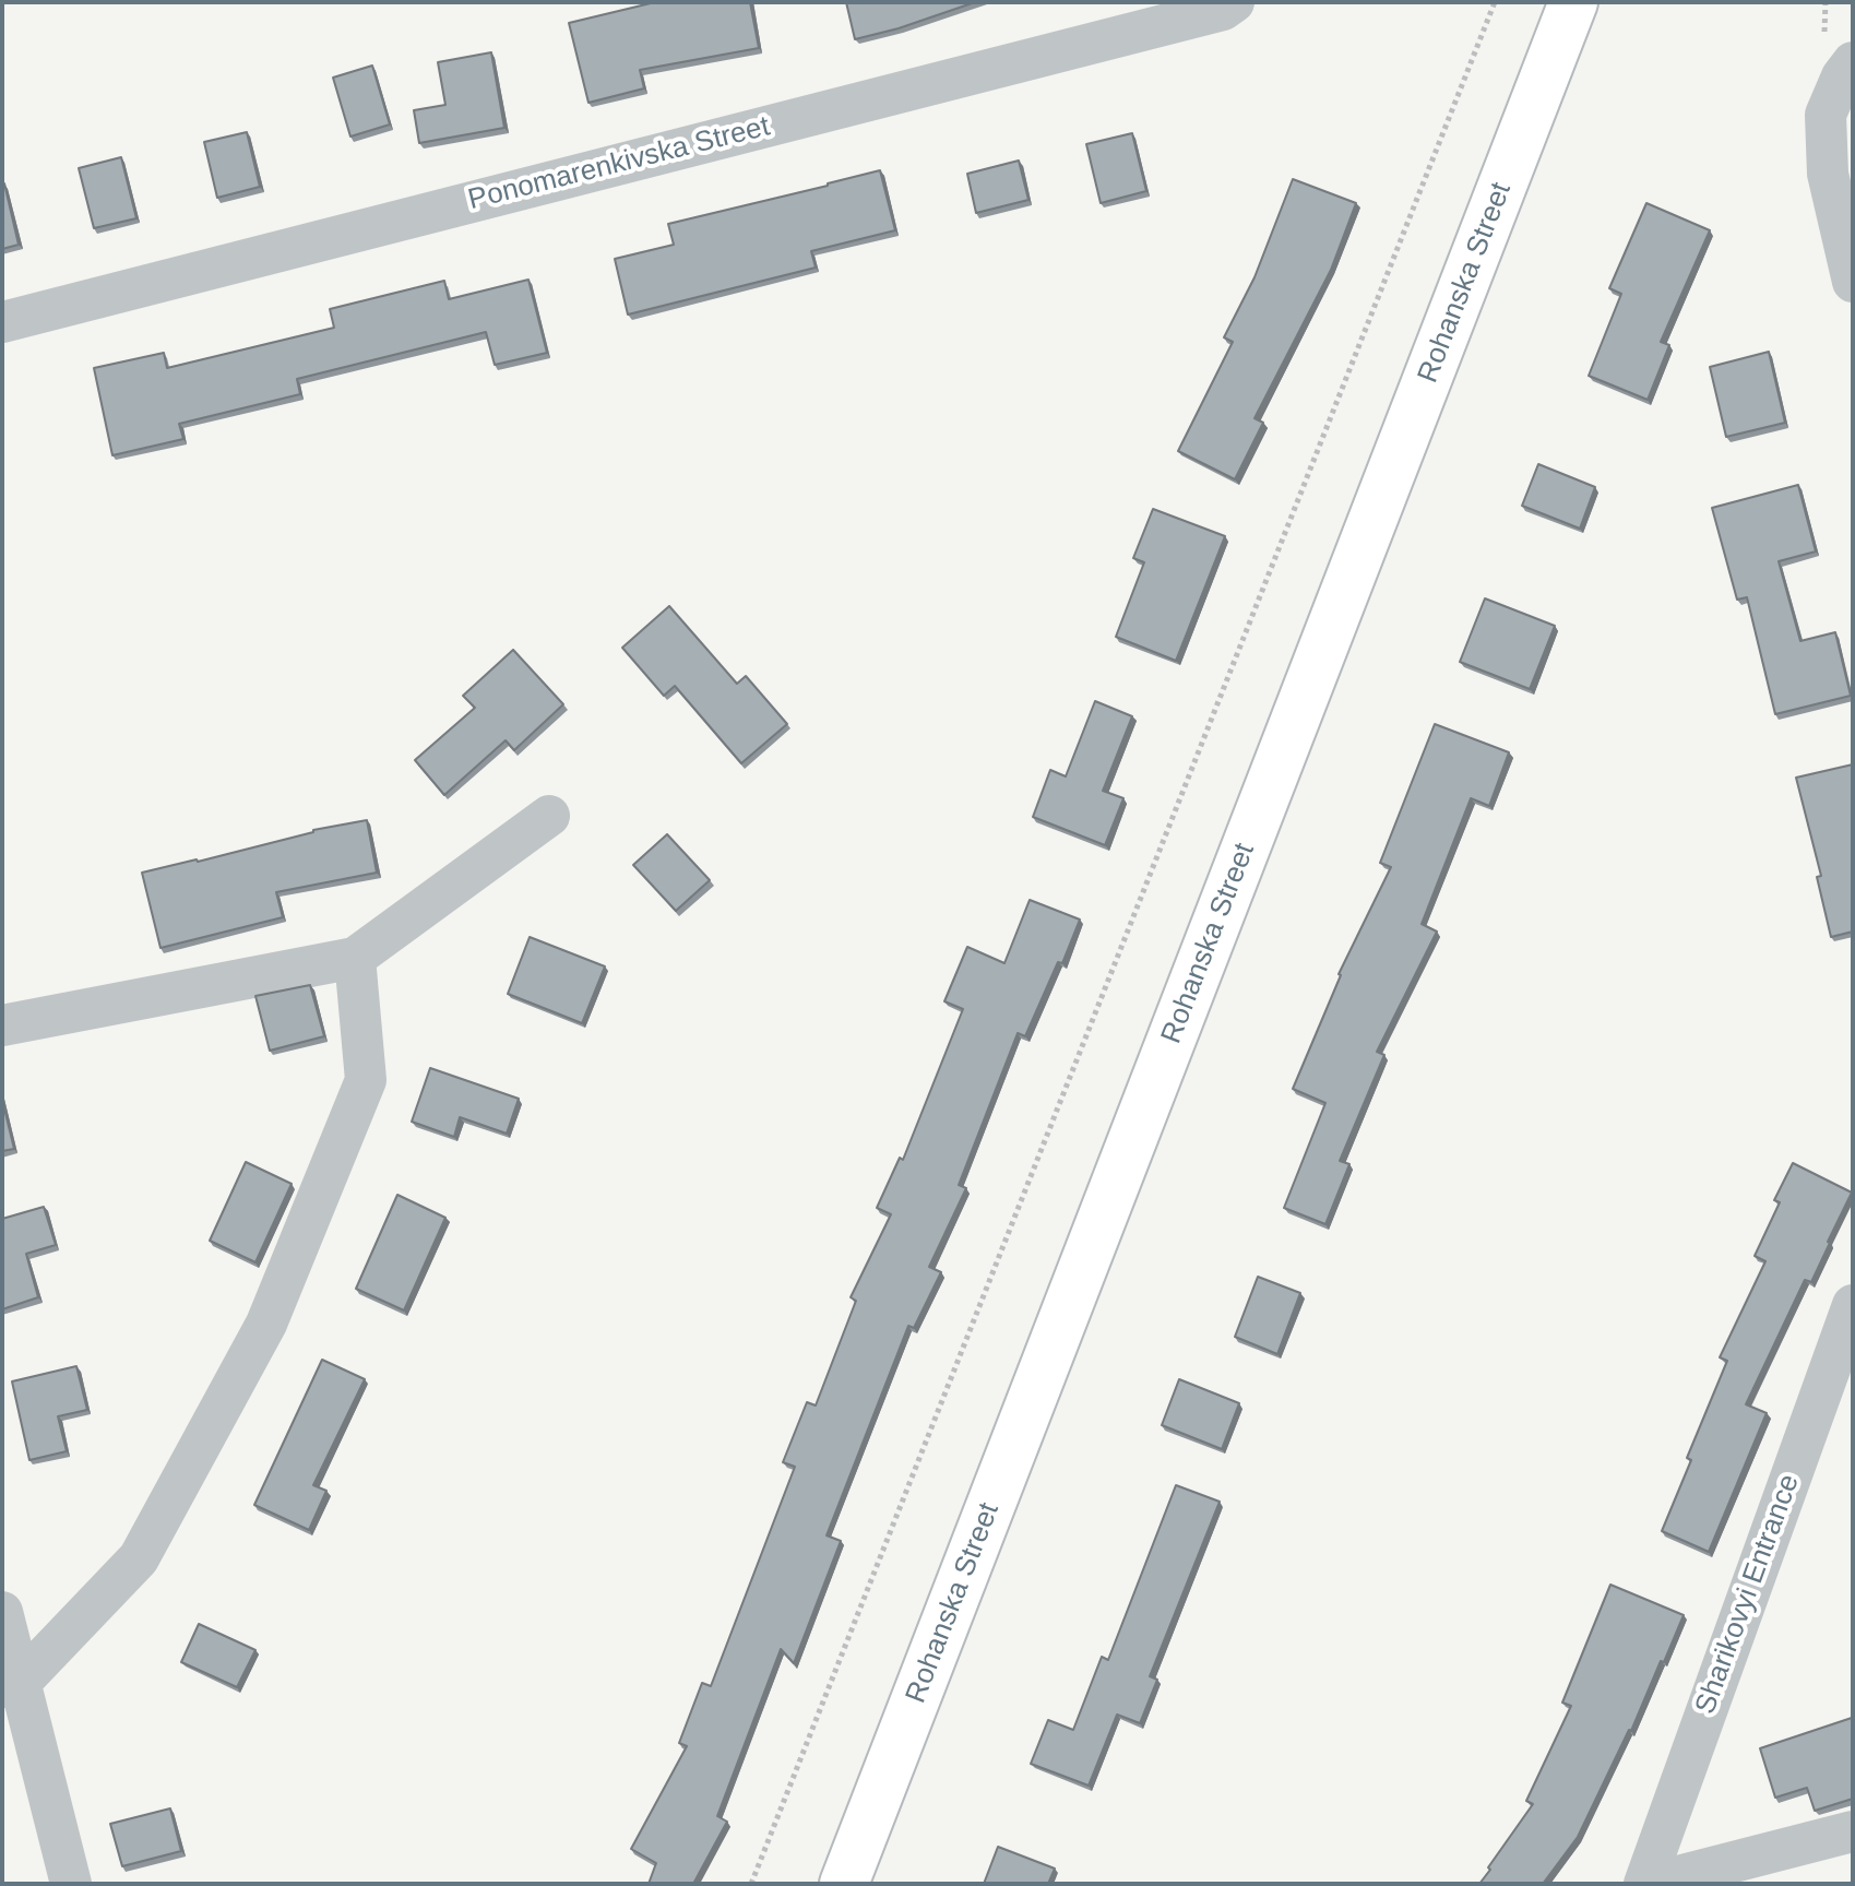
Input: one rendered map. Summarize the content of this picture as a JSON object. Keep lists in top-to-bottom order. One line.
{"streets":{"main road":["Rohanska Street"],"street":["Ponomarenkivska Street","Sharikovyi Entrance"]}}
